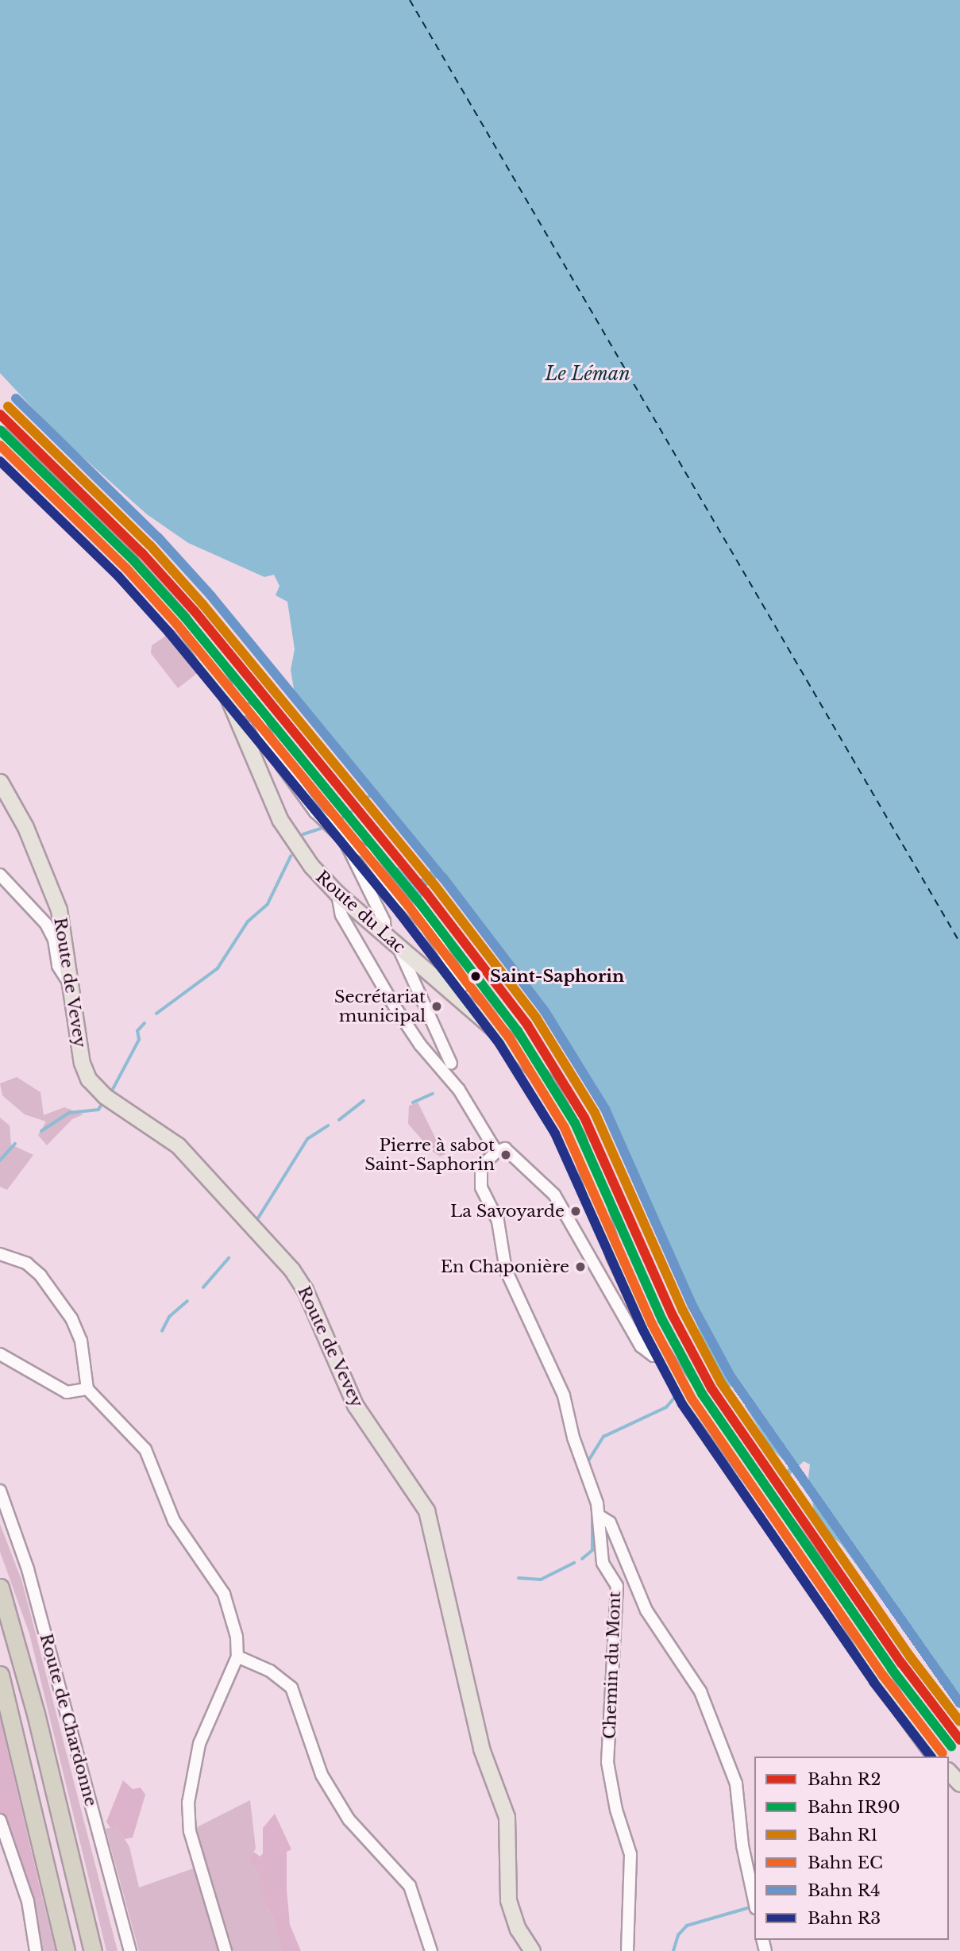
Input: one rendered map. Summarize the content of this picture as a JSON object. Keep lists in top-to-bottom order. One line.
{"streets":{"main road":["Route du Lac","Route de Vevey"],"street":["Chemin du Mont","Route de Chardonne"]},"water":["Le Léman"],"places":["Saint-Saphorin","Secrétariat municipal","Pierre à sabot Saint-Saphorin","La Savoyarde","En Chaponière"],"lines":["rail line R4","rail line R1","rail line R2","rail line IR90","rail line EC","rail line R3"],"legend":["Bahn R2","Bahn IR90","Bahn R1","Bahn EC","Bahn R4","Bahn R3"]}
